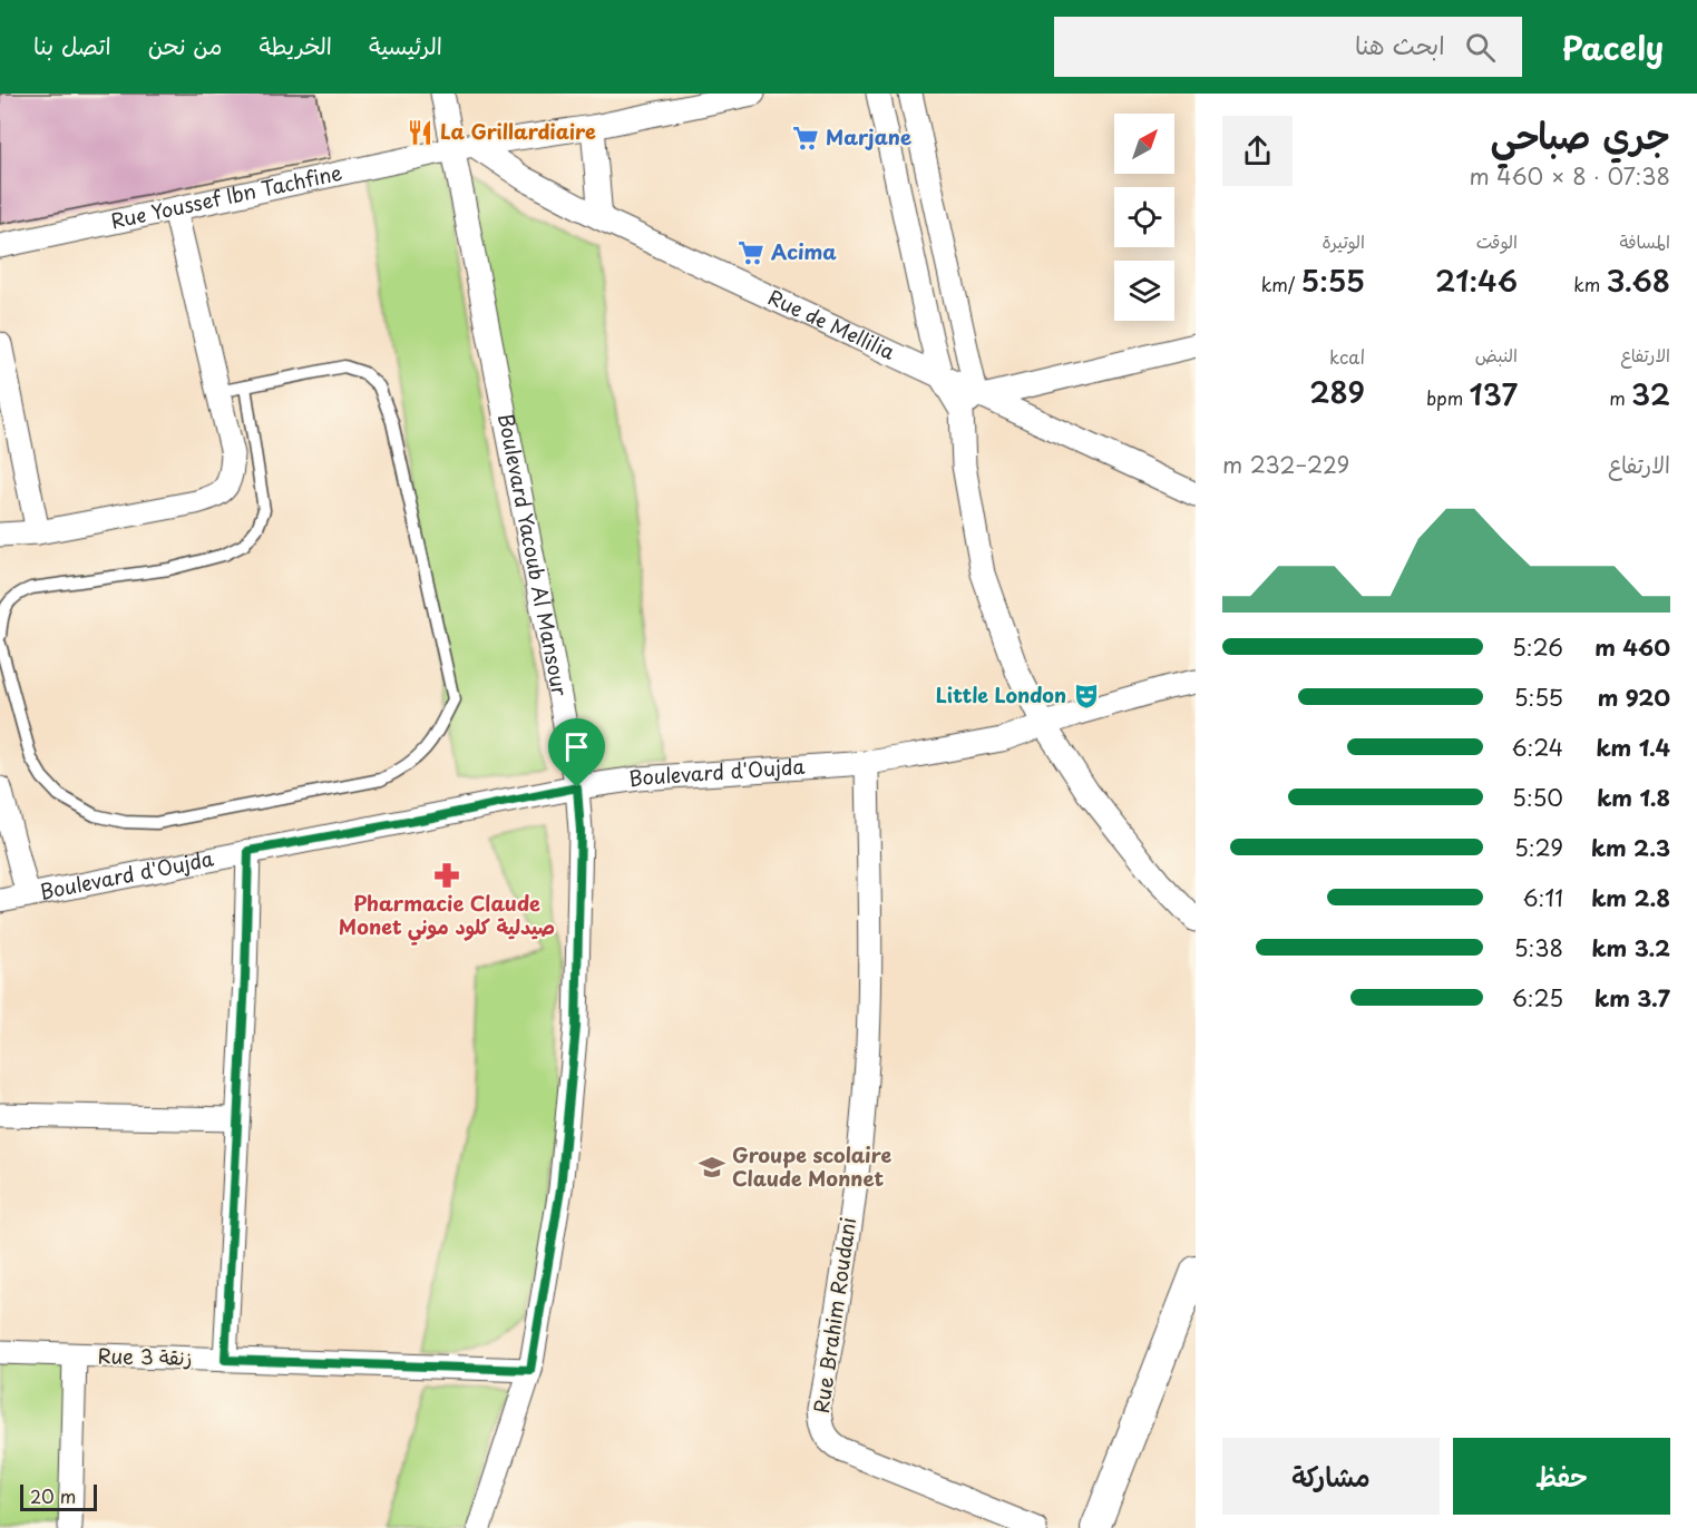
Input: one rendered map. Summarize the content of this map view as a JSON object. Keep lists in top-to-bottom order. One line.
{"streets":{"street":["Rue Youssef Ibn Tachfine","Rue de Mellilia","Boulevard Yacoub Al Mansour","Boulevard d'Oujda","Rue Brahim Roudani","Rue 3 زنقة"]},"crossings":[["Rue Youssef Ibn Tachfine","Rue de Mellilia"],["Rue Youssef Ibn Tachfine","Boulevard Yacoub Al Mansour"],["Rue de Mellilia","Boulevard Yacoub Al Mansour"],["Boulevard Yacoub Al Mansour","Boulevard d'Oujda"],["Boulevard Yacoub Al Mansour","Rue 3 زنقة"],["Boulevard d'Oujda","Rue Brahim Roudani"]],"places":{"restaurant":["La Grillardiaire"],"supermarket":["Marjane","Acima"],"theatre":["Little London"],"pharmacy":["Pharmacie Claude Monet صيدلية كلود موني"],"school or university":["Groupe scolaire Claude Monnet"]},"scale_bar":"20 m","north":"top right","page":{"header":"Pacely","search":"ابحث هنا","nav":["الرئيسية","الخريطة","من نحن","اتصل بنا"],"heading":["جري صباحي","07:38 · 8 × 460 m"],"stats":[["المسافة","3.68 km"],["الوقت","21:46"],["الوتيرة","5:55 /km"],["الارتفاع","32 m"],["النبض","137 bpm"],["kcal","289"]],"chart":["الارتفاع","229–232 m"],"list":[{"name":"460 m","note":"5:26"},{"name":"920 m","note":"5:55"},{"name":"1.4 km","note":"6:24"},{"name":"1.8 km","note":"5:50"},{"name":"2.3 km","note":"5:29"},{"name":"2.8 km","note":"6:11"},{"name":"3.2 km","note":"5:38"},{"name":"3.7 km","note":"6:25"}],"buttons":["حفظ","مشاركة"],"scale":"20 m"}}
